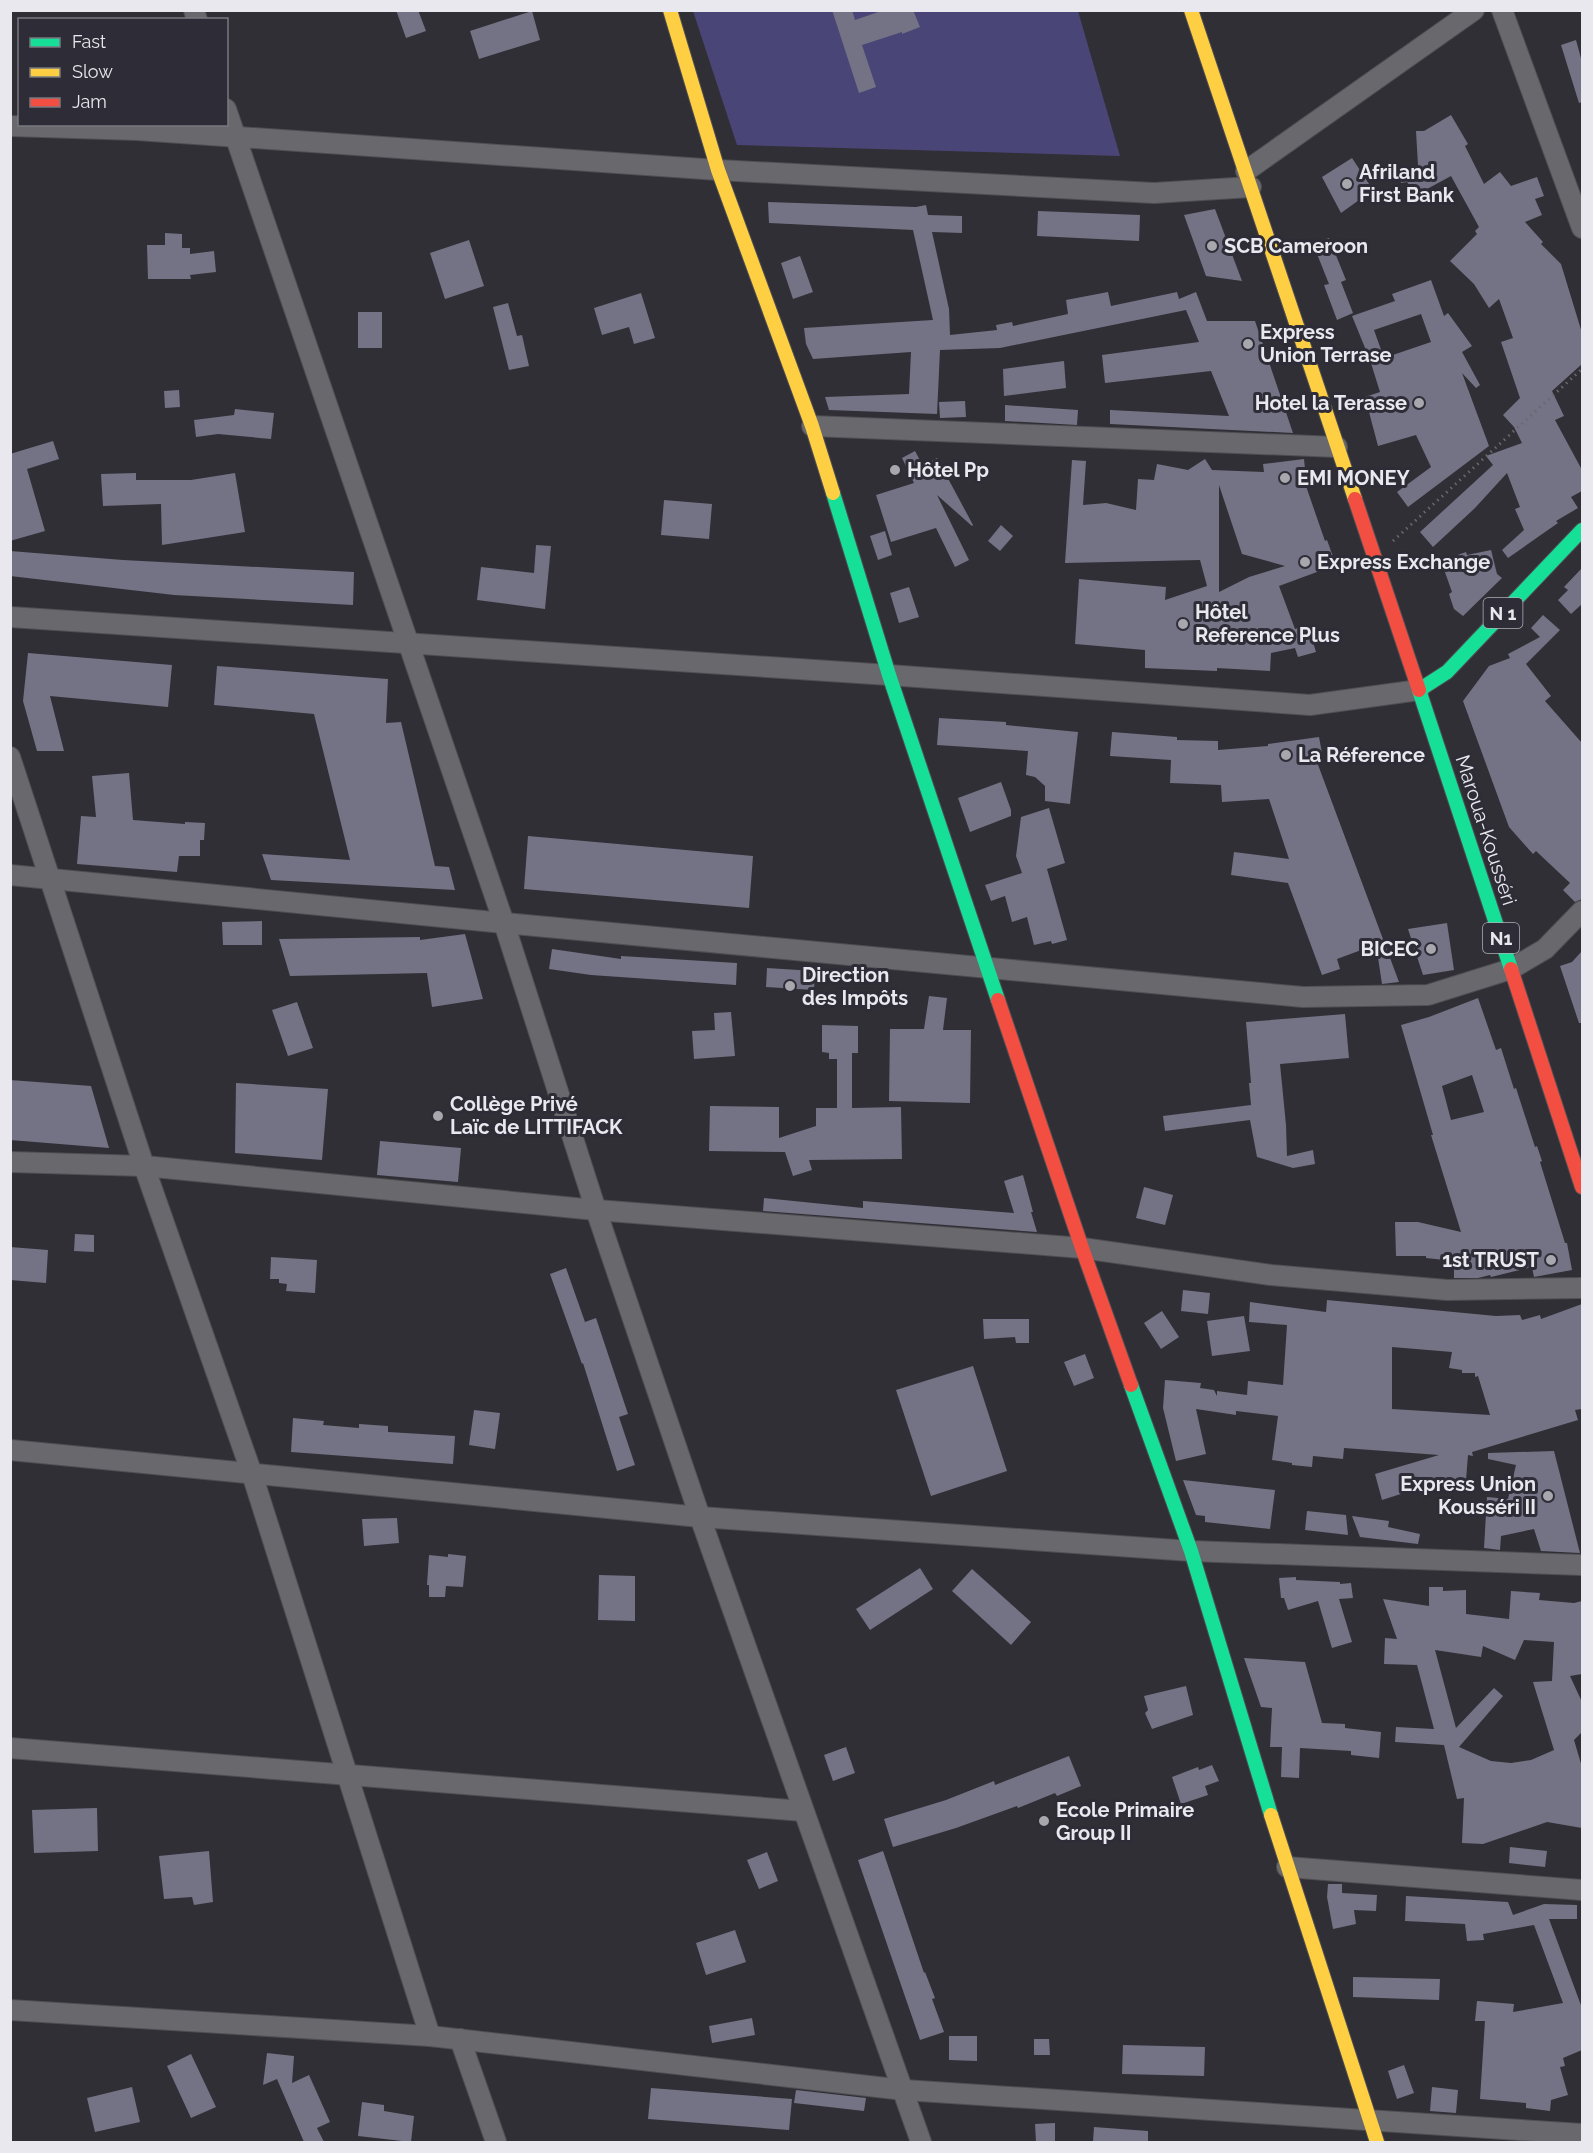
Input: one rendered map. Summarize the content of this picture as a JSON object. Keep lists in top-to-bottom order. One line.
{"streets":{"main road":["N 1","Maroua-Kousséri","N1"]},"crossings":[["N 1","Maroua-Kousséri"]],"places":["Afriland First Bank","SCB Cameroon","Express Union Terrase","Hotel la Terasse","Hôtel Pp","EMI MONEY","Express Exchange","Hôtel Reference Plus","La Réference","BICEC","Direction des Impôts","Collège Privé Laïc de LITTIFACK","1st TRUST","Express Union Kousséri II","Ecole Primaire Group II"],"legend":["Fast","Slow","Jam"]}
